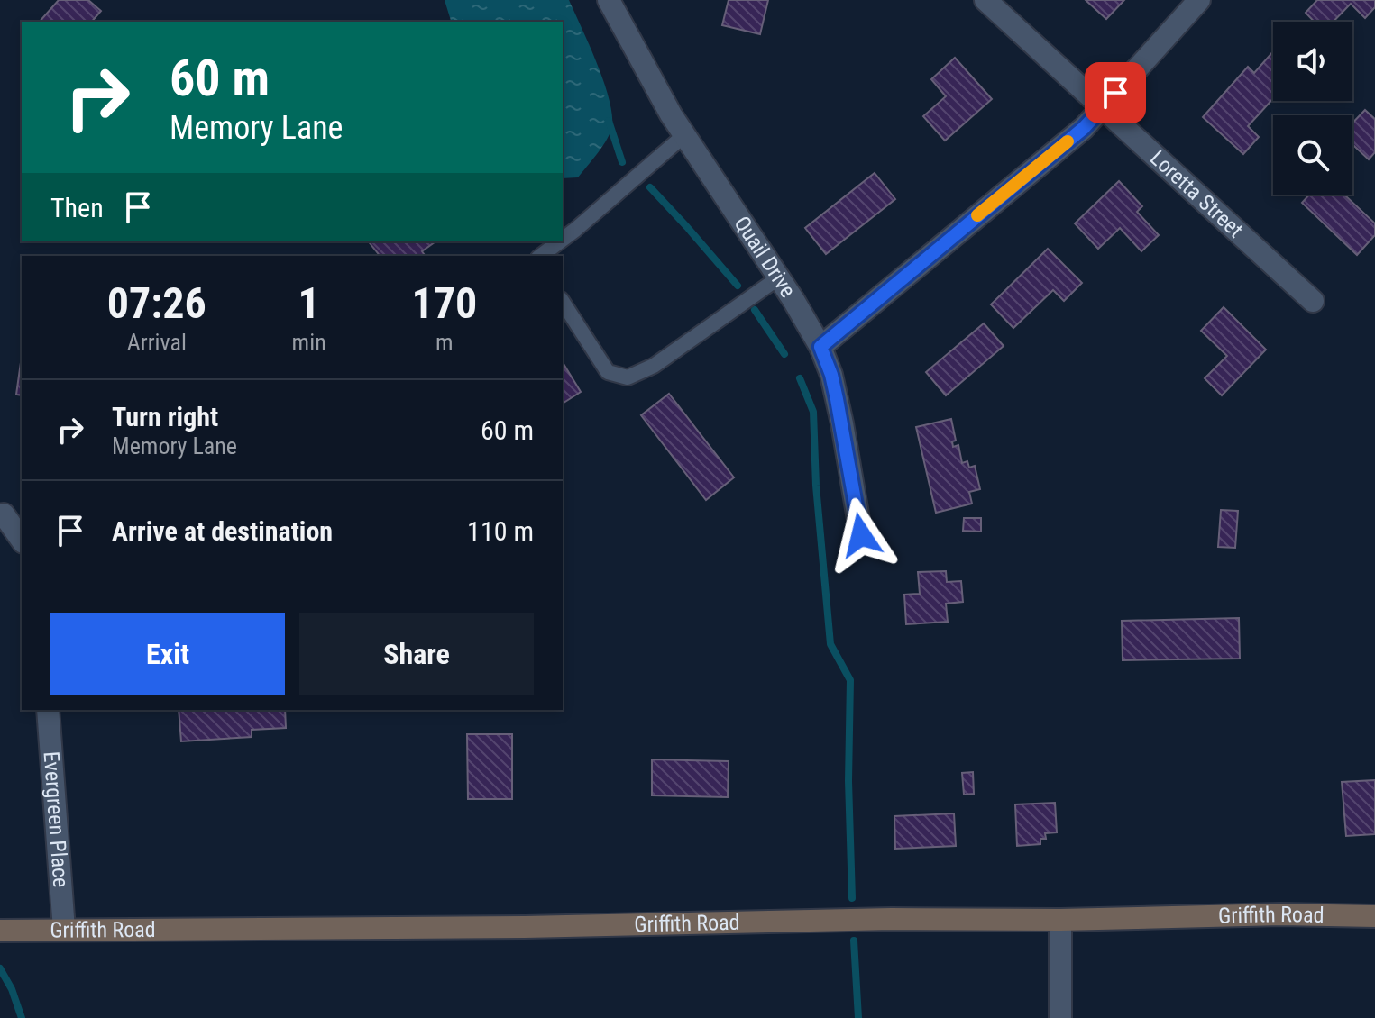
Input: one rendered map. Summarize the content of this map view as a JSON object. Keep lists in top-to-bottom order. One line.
{"streets":{"street":["Loretta Street","Quail Drive","Evergreen Place","Griffith Road"]},"crossings":[["Evergreen Place","Griffith Road"]],"page":{"turn":["60 m","Memory Lane"],"then":"Then","eta":["07:26","Arrival","1","min","170","m"],"list":[{"name":"Turn right","note":"Memory Lane","value":"60 m"},{"name":"Arrive at destination","value":"110 m"}],"buttons":["Exit","Share"]}}
